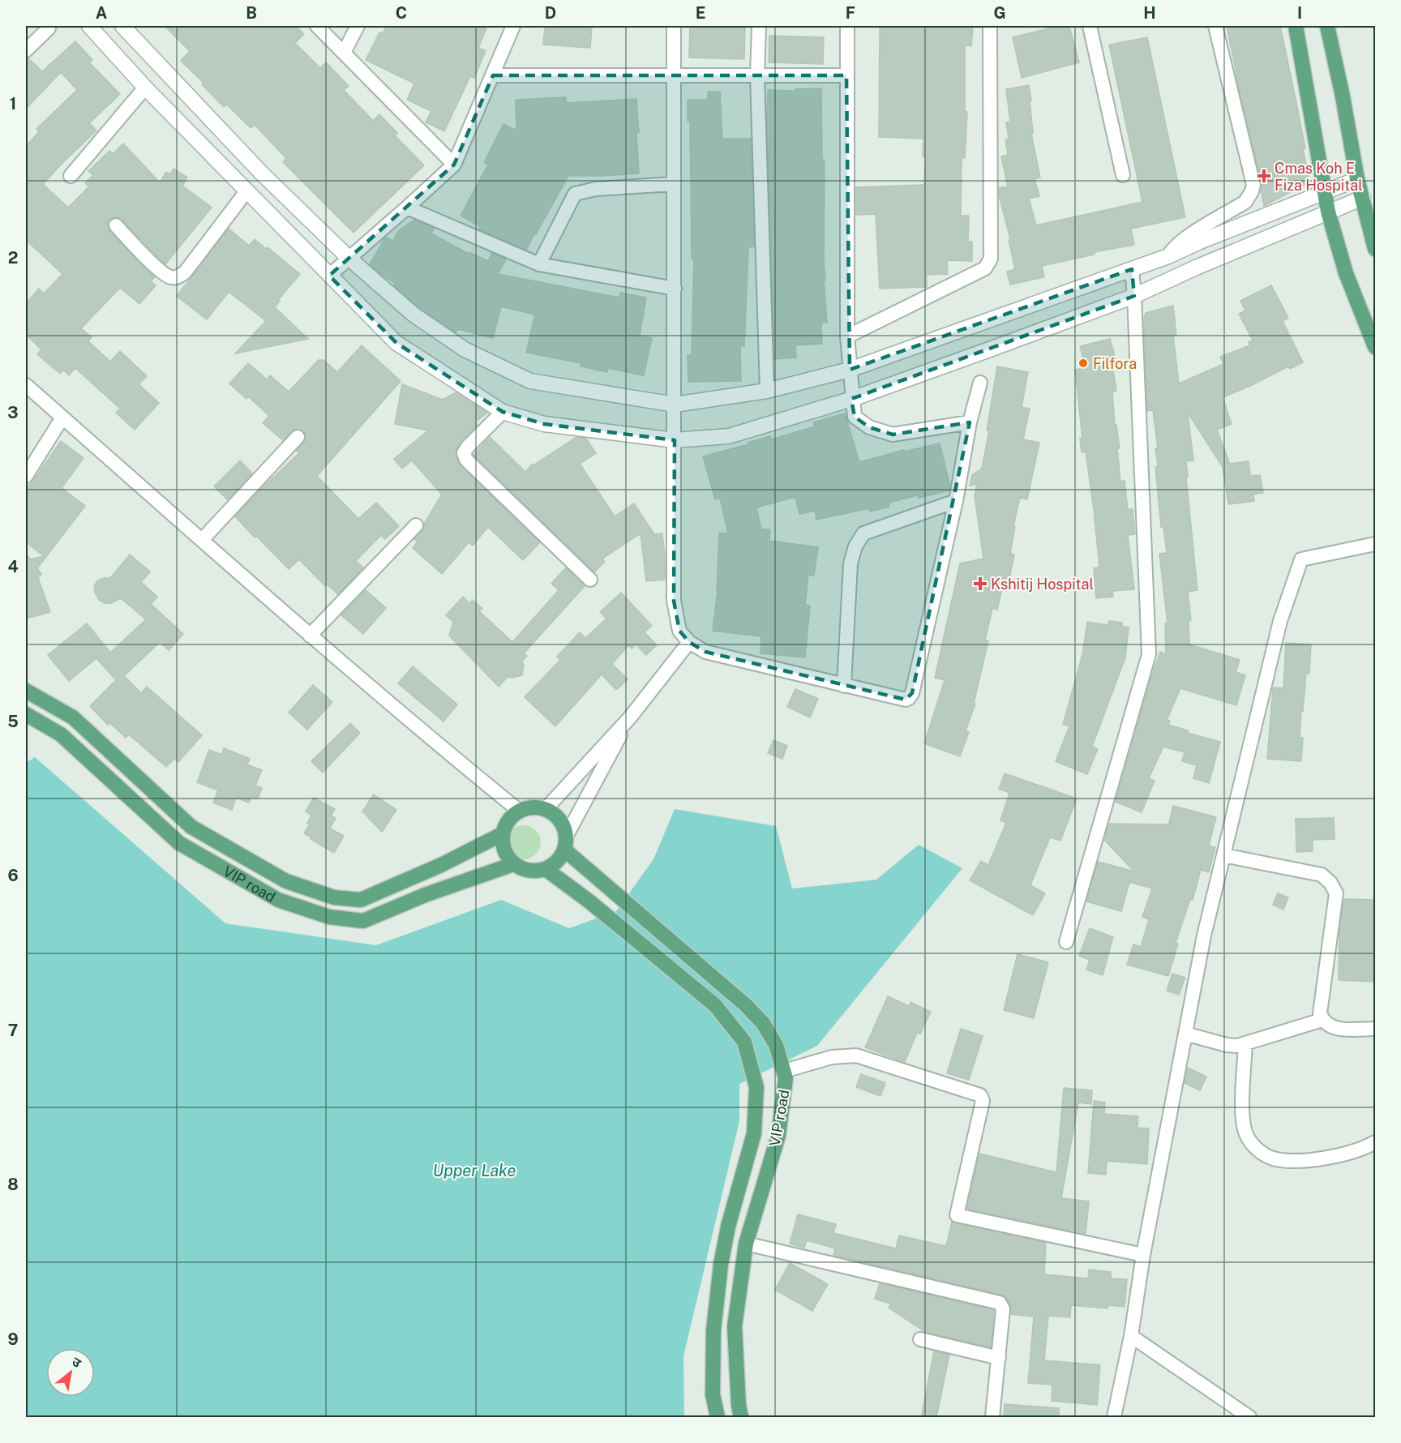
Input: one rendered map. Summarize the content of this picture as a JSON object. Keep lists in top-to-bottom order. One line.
{"streets":{"main road":["VIP road"]},"water":["Upper Lake"],"places":{"health":["Cmas Koh E Fiza Hospital","Kshitij Hospital"],"other":["Filfora"]},"north":"top right","grid":{"columns":["A","B","C","D","E","F","G","H","I"],"rows":["1","2","3","4","5","6","7","8","9"]}}
